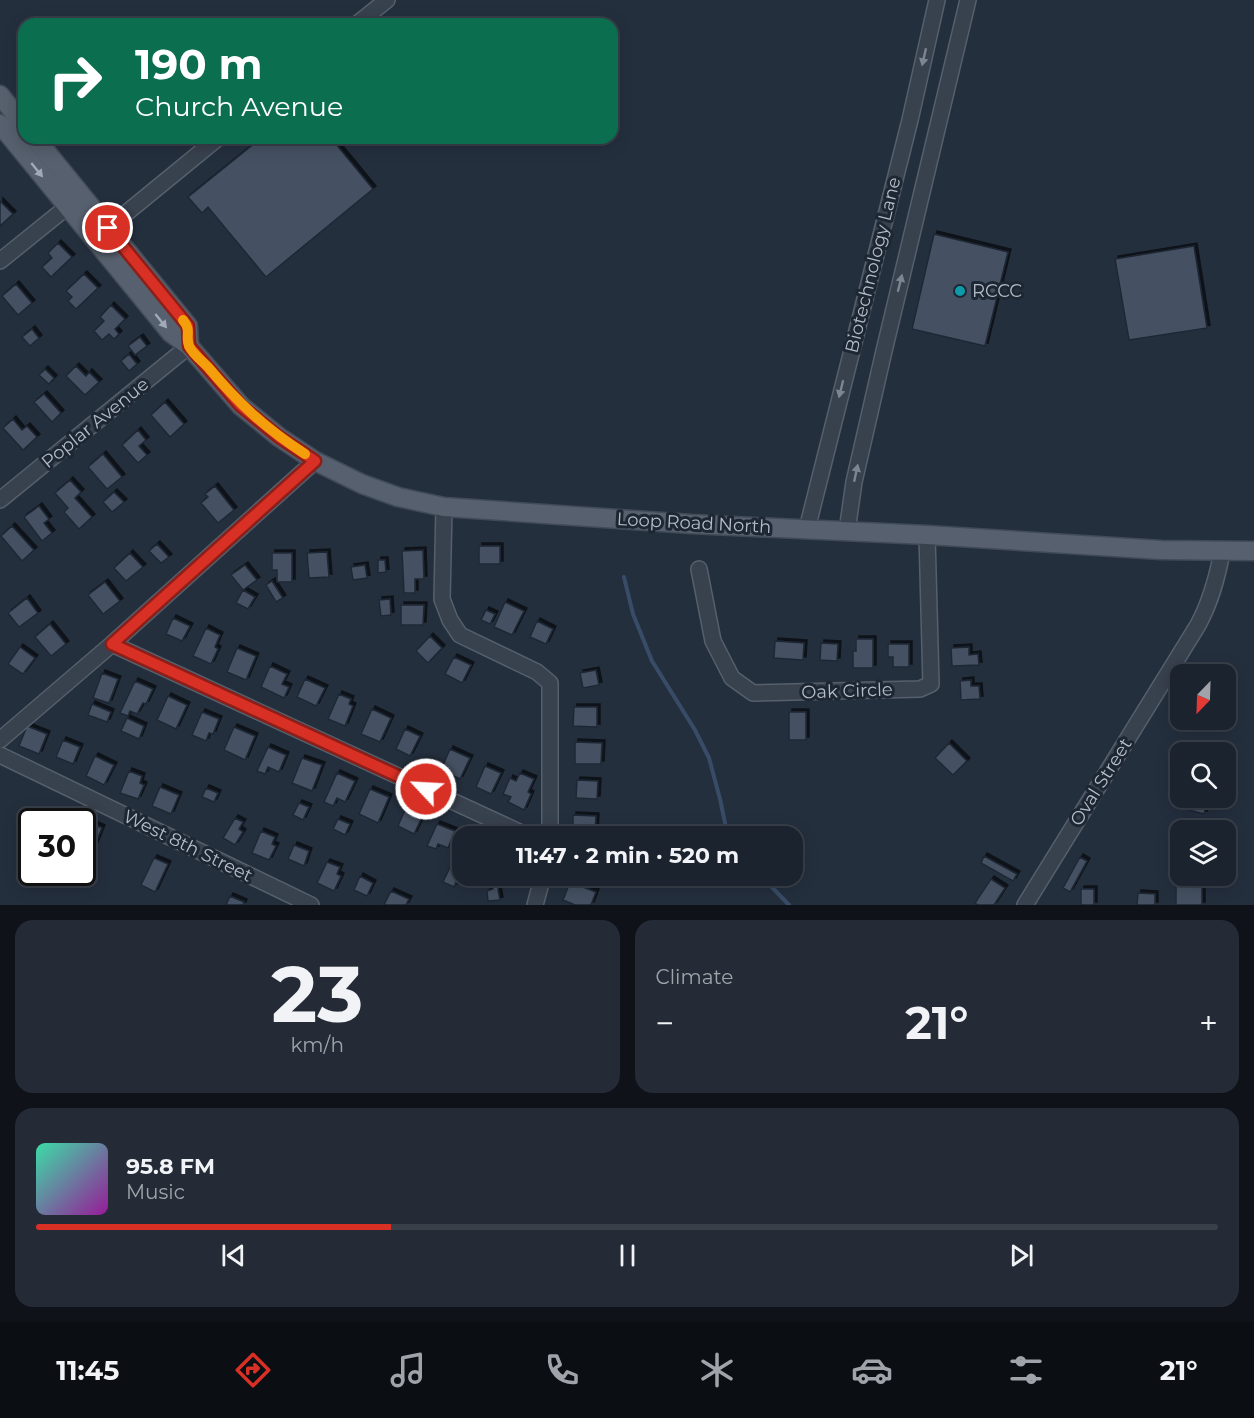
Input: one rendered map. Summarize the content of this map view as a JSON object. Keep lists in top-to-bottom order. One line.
{"streets":{"main road":["Loop Road North"],"street":["Biotechnology Lane","Poplar Avenue","Oak Circle","Oval Street","West 8th Street"]},"crossings":[["Biotechnology Lane","Loop Road North"],["Poplar Avenue","Loop Road North"],["Loop Road North","Oak Circle"],["Loop Road North","Oval Street"]],"places":["RCCC"],"north":"bottom left","page":{"turn":["190 m","Church Avenue"],"limit":"30","trip":"11:47 · 2 min · 520 m","tile":[["23","km/h"],"Climate"],"heat":["−","21°","+"],"song":["95.8 FM","Music"],"tabs":["11:45","21°"]}}
